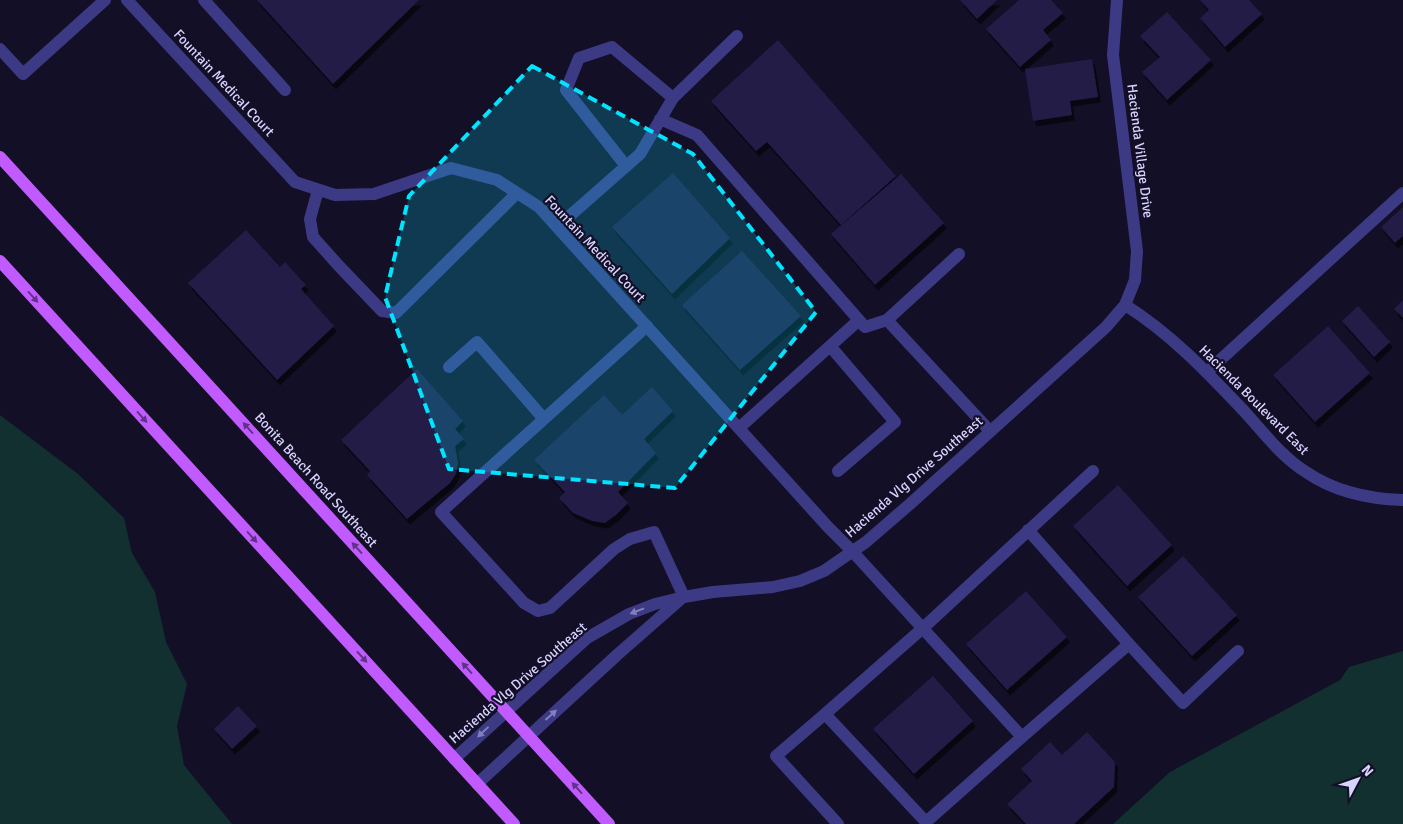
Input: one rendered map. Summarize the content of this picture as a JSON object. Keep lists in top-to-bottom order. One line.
{"streets":{"main road":["Bonita Beach Road Southeast"],"street":["Fountain Medical Court","Hacienda Village Drive","Hacienda Boulevard East","Hacienda Vlg Drive Southeast"]},"crossings":[["Fountain Medical Court","Hacienda Vlg Drive Southeast"],["Hacienda Village Drive","Hacienda Boulevard East"],["Hacienda Village Drive","Hacienda Vlg Drive Southeast"],["Hacienda Boulevard East","Hacienda Vlg Drive Southeast"],["Hacienda Vlg Drive Southeast","Bonita Beach Road Southeast"]],"north":"top right"}
